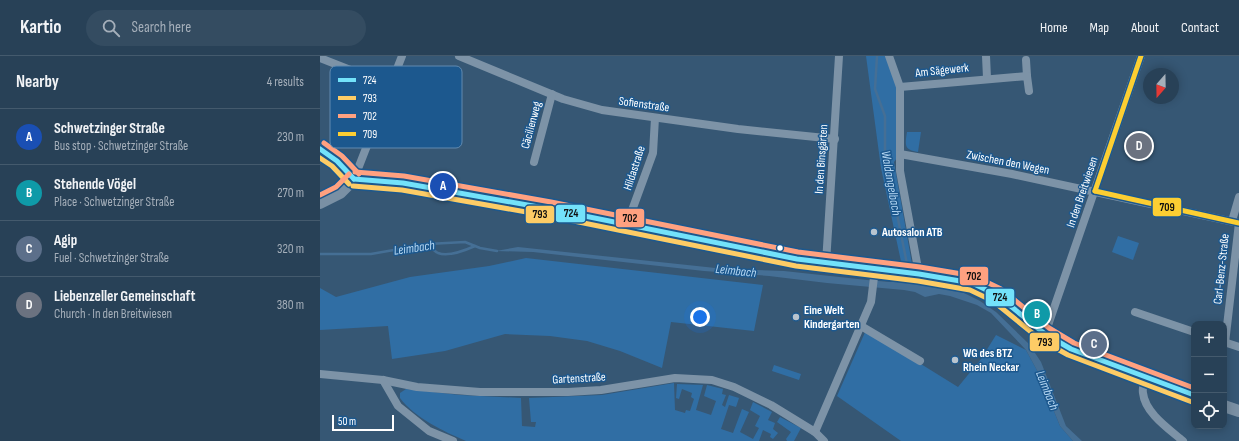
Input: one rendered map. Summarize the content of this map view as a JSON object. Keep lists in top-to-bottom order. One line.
{"streets":{"street":["Am Sägewerk","Sofienstraße","Cäcilienweg","In den Binsgärten","Zwischen den Wegen","Hildastraße","In den Breitwiesen","Carl-Benz-Straße","Gartenstraße"]},"crossings":[["Am Sägewerk","Zwischen den Wegen"],["Sofienstraße","Cäcilienweg"],["Sofienstraße","In den Binsgärten"],["Sofienstraße","Hildastraße"],["Zwischen den Wegen","In den Breitwiesen"],["Zwischen den Wegen","Carl-Benz-Straße"]],"water":["Waldangelbach","Leimbach"],"places":["Autosalon ATB","Eine Welt Kindergarten","WG des BTZ Rhein Neckar"],"lines":["transit line 709","transit line 702","transit line 724","transit line 793"],"legend":["724","793","702","709"],"scale_bar":"50 m","north":"bottom","page":{"header":"Kartio","search":"Search here","nav":["Home","Map","About","Contact"],"heading":["Nearby","4 results"],"list":[{"mark":"A","name":"Schwetzinger Straße","note":"Bus stop · Schwetzinger Straße","value":"230 m"},{"mark":"B","name":"Stehende Vögel","note":"Place · Schwetzinger Straße","value":"270 m"},{"mark":"C","name":"Agip","note":"Fuel · Schwetzinger Straße","value":"320 m"},{"mark":"D","name":"Liebenzeller Gemeinschaft","note":"Church · In den Breitwiesen","value":"380 m"}],"pins":["D","A","B","C"],"map_buttons":["+","−"],"scale":"50 m"}}
